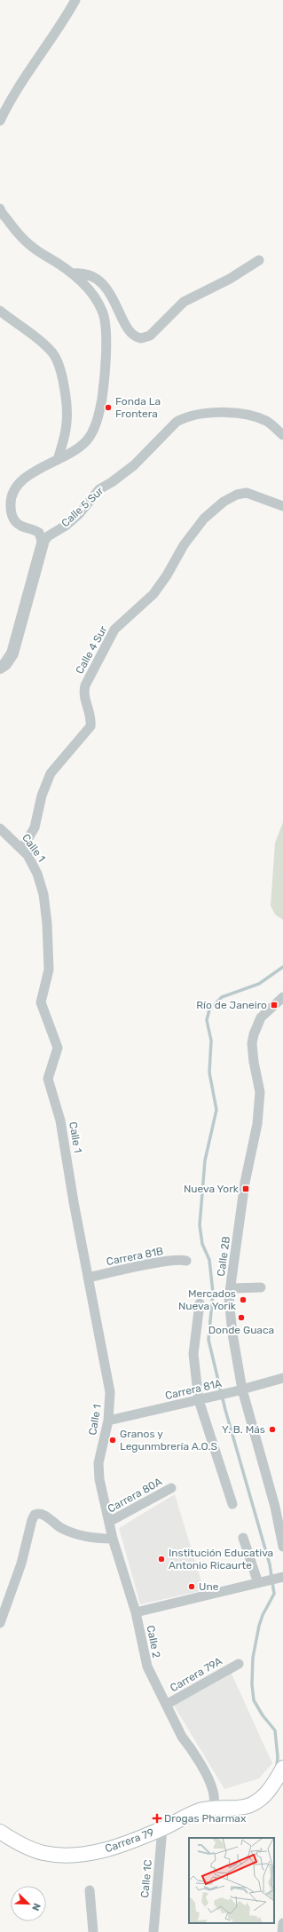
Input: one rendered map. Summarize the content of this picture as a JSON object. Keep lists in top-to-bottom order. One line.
{"streets":{"main road":["Carrera 79"],"street":["Calle 5 Sur","Calle 4 Sur","Calle 1","Carrera 81B","Calle 2B","Carrera 81A","Carrera 80A","Calle 2","Carrera 79A","Calle 1C"]},"crossings":[["Calle 4 Sur","Calle 1"],["Calle 1","Carrera 81B"],["Calle 1","Carrera 81A"],["Calle 1","Calle 2"],["Calle 2B","Carrera 81A"],["Carrera 80A","Calle 2"],["Calle 2","Carrera 79A"],["Calle 2","Carrera 79"],["Carrera 79","Calle 1C"]],"places":{"other":["Fonda La Frontera","Mercados Nueva Yorik","Donde Guaca","Y. B. Más","Granos y Legunmbrería A.O.S","Institución Educativa Antonio Ricaurte","Une"],"transit":["Río de Janeiro","Nueva York"],"health":["Drogas Pharmax"]},"north":"bottom right"}
